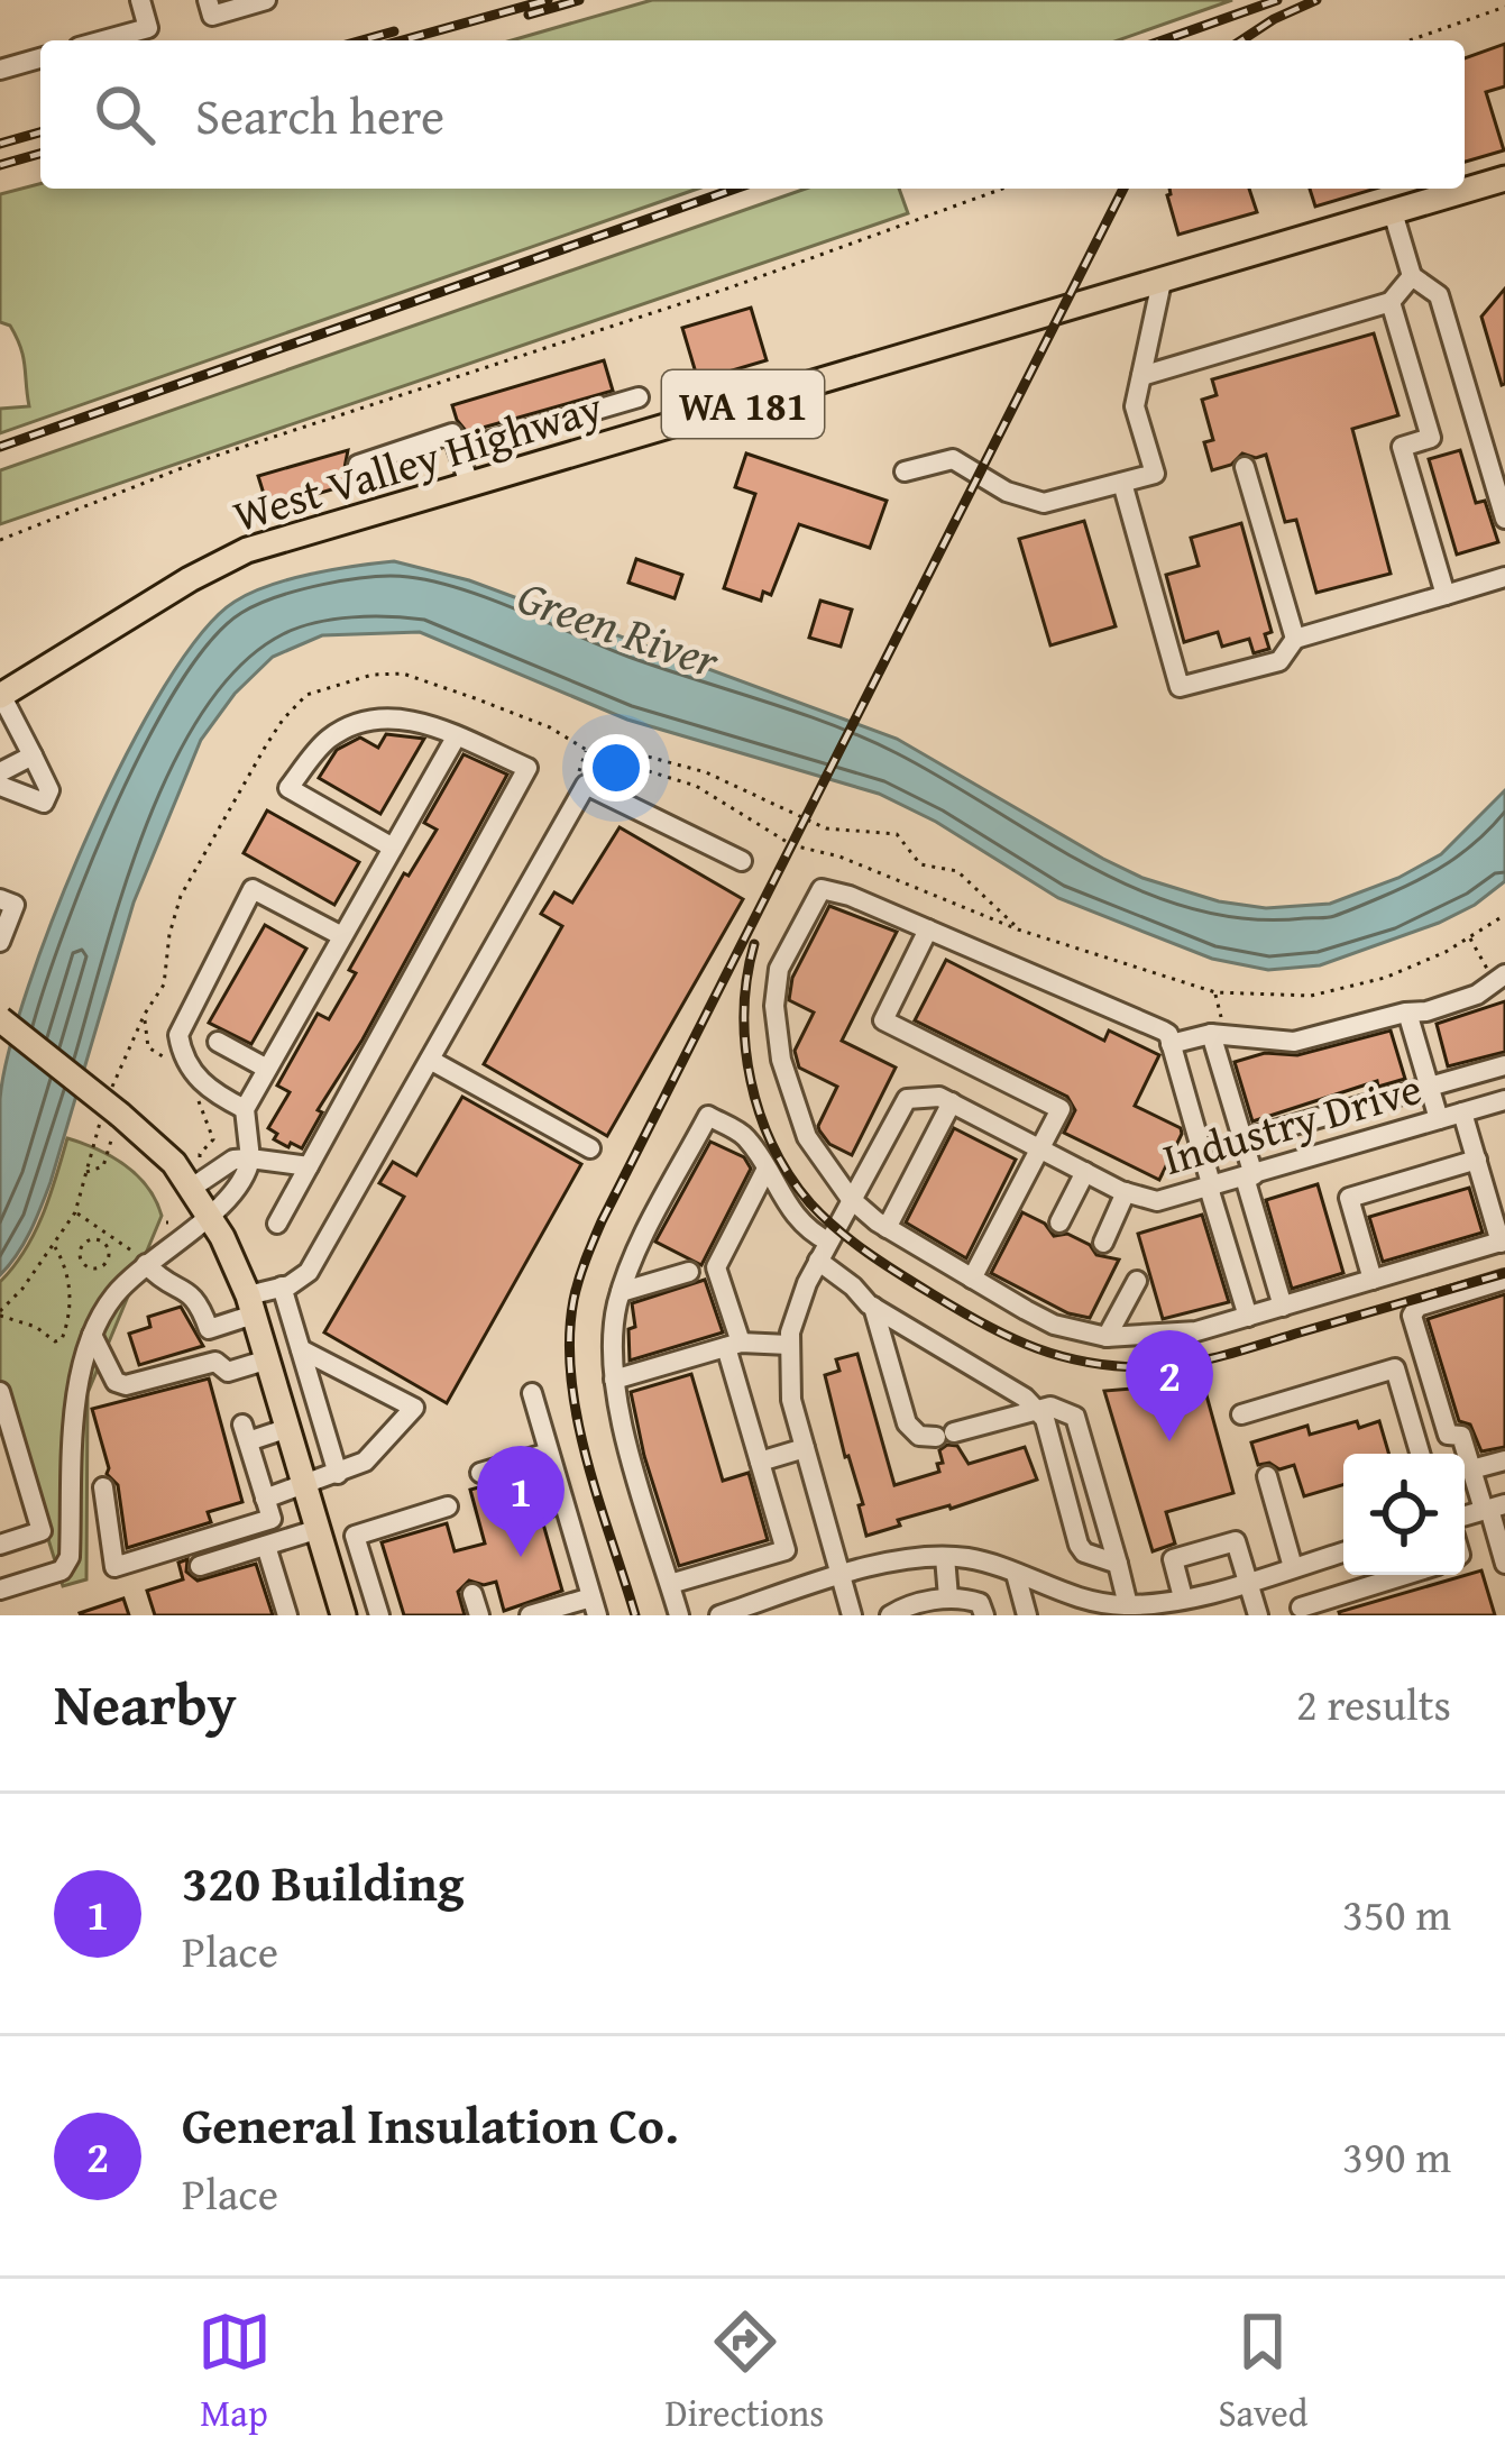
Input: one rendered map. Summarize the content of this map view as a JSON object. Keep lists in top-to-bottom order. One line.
{"streets":{"main road":["WA 181","West Valley Highway"],"street":["Industry Drive"]},"water":["Green River"],"page":{"search":"Search here","pins":["2","1"],"heading":["Nearby","2 results"],"list":[{"mark":"1","name":"320 Building","note":"Place","value":"350 m"},{"mark":"2","name":"General Insulation Co.","note":"Place","value":"390 m"}],"nav":["Map","Directions","Saved"]}}
